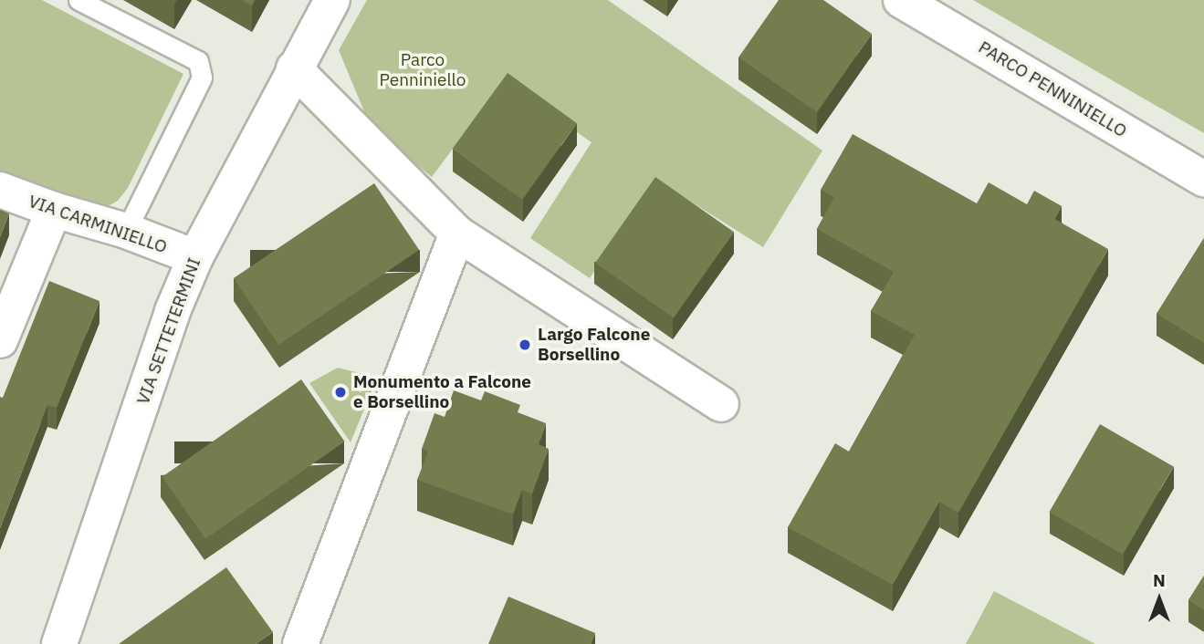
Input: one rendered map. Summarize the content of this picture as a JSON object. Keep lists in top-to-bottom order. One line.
{"streets":{"street":["PARCO PENNINIELLO","VIA CARMINIELLO","VIA SETTETERMINI"]},"crossings":[["VIA CARMINIELLO","VIA SETTETERMINI"]],"parks":["Parco Penniniello"],"places":["Largo Falcone Borsellino","Monumento a Falcone e Borsellino"],"north":"top"}
